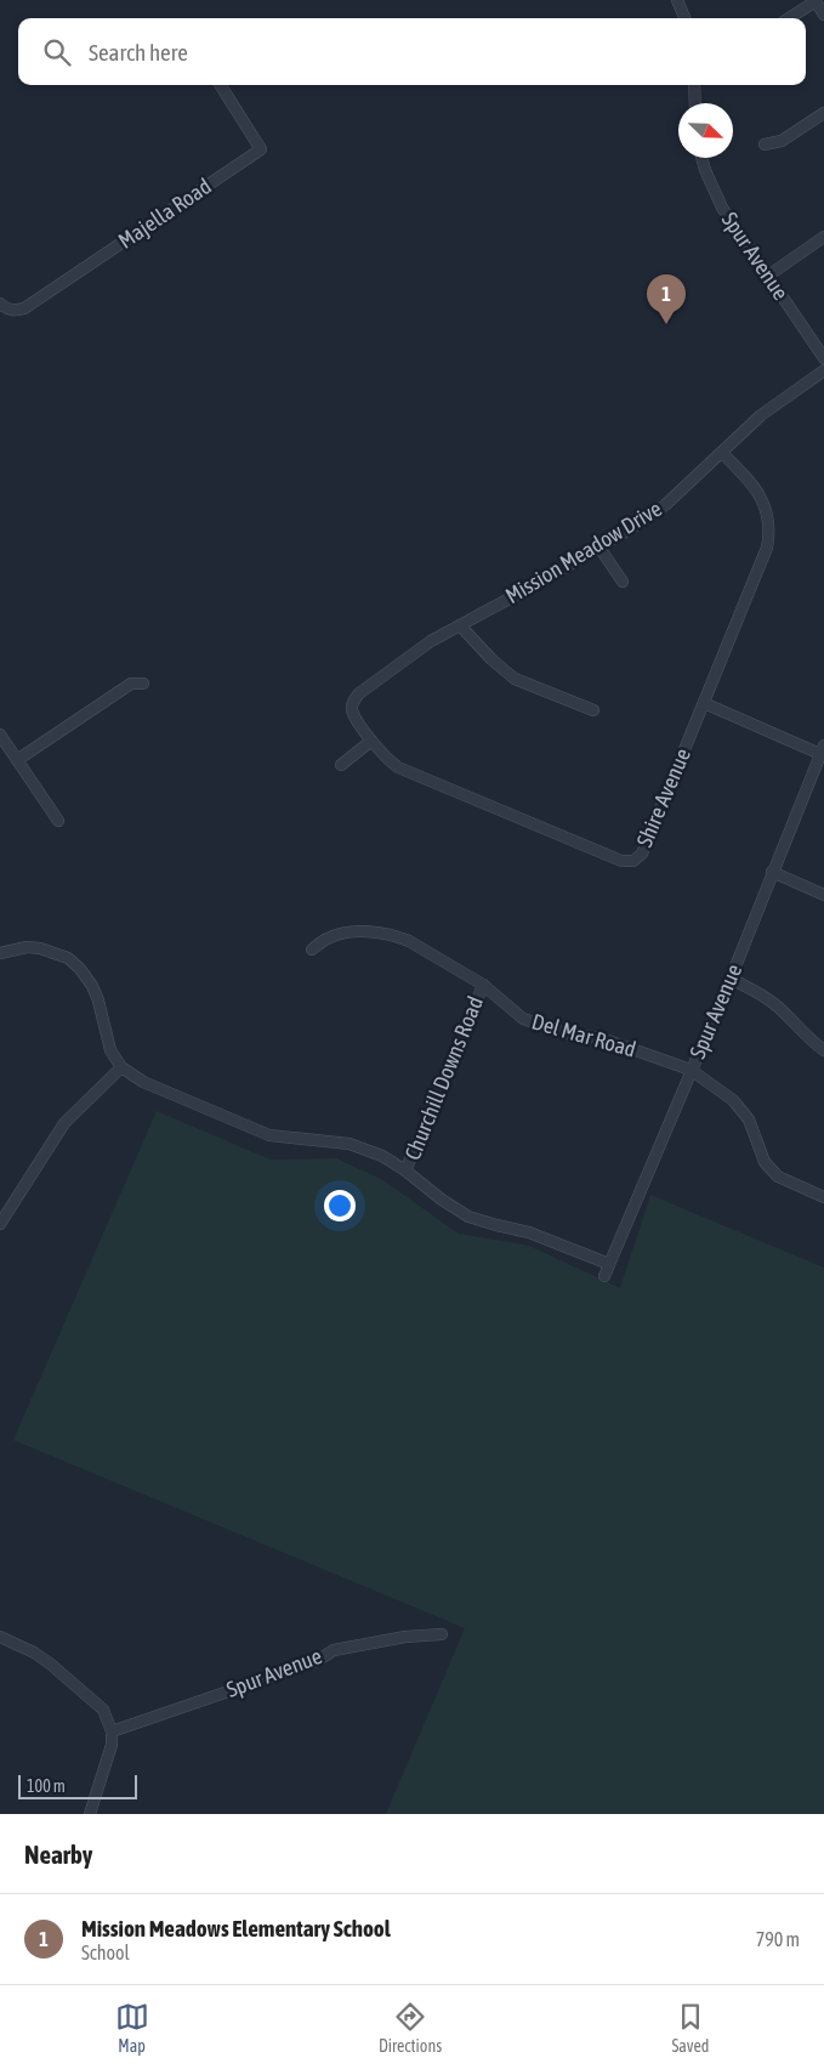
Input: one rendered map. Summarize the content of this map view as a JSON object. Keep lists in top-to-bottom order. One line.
{"streets":{"street":["Majella Road","Spur Avenue","Mission Meadow Drive","Shire Avenue","Del Mar Road","Churchill Downs Road"]},"crossings":[["Spur Avenue","Del Mar Road"],["Mission Meadow Drive","Shire Avenue"],["Del Mar Road","Churchill Downs Road"]],"scale_bar":"100 m","north":"bottom right","page":{"search":"Search here","pins":"1","scale":"100 m","heading":"Nearby","list":[{"mark":"1","name":"Mission Meadows Elementary School","note":"School","value":"790 m"}],"nav":["Map","Directions","Saved"]}}
